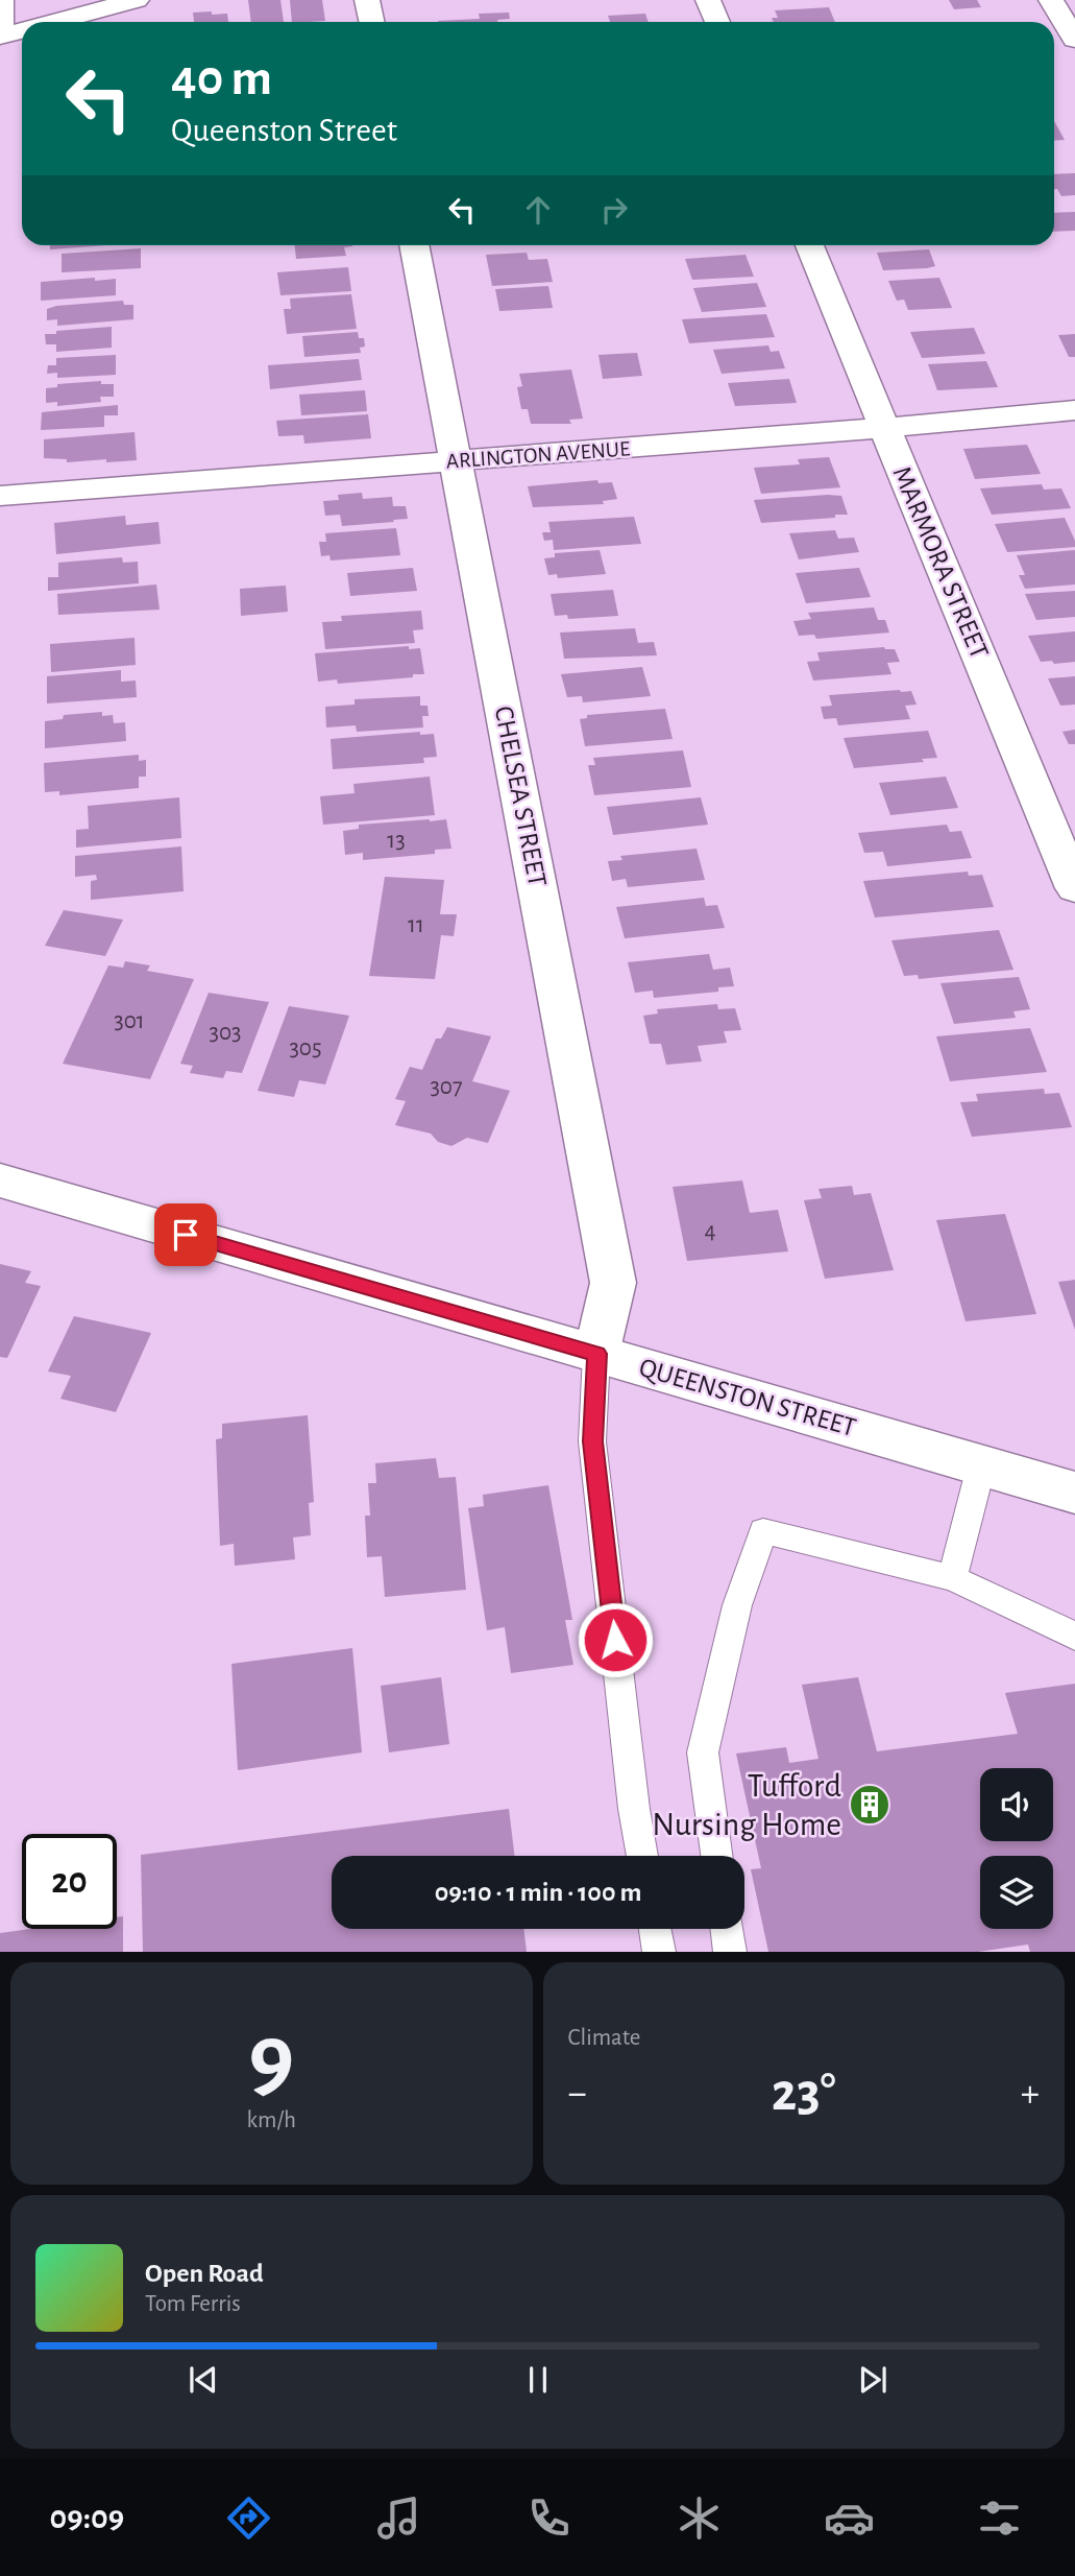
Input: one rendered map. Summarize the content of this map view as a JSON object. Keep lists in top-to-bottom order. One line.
{"streets":{"street":["ARLINGTON AVENUE","MARMORA STREET","CHELSEA STREET","QUEENSTON STREET"]},"crossings":[["ARLINGTON AVENUE","MARMORA STREET"],["ARLINGTON AVENUE","CHELSEA STREET"],["CHELSEA STREET","QUEENSTON STREET"]],"places":{"building":["Tufford Nursing Home"]},"house_numbers":["13","11","301","303","305","307","4"],"page":{"turn":["40 m","Queenston Street"],"limit":"20","trip":"09:10 · 1 min · 100 m","tile":[["9","km/h"],"Climate"],"heat":["−","23°","+"],"song":["Open Road","Tom Ferris"],"tabs":"09:09"}}
